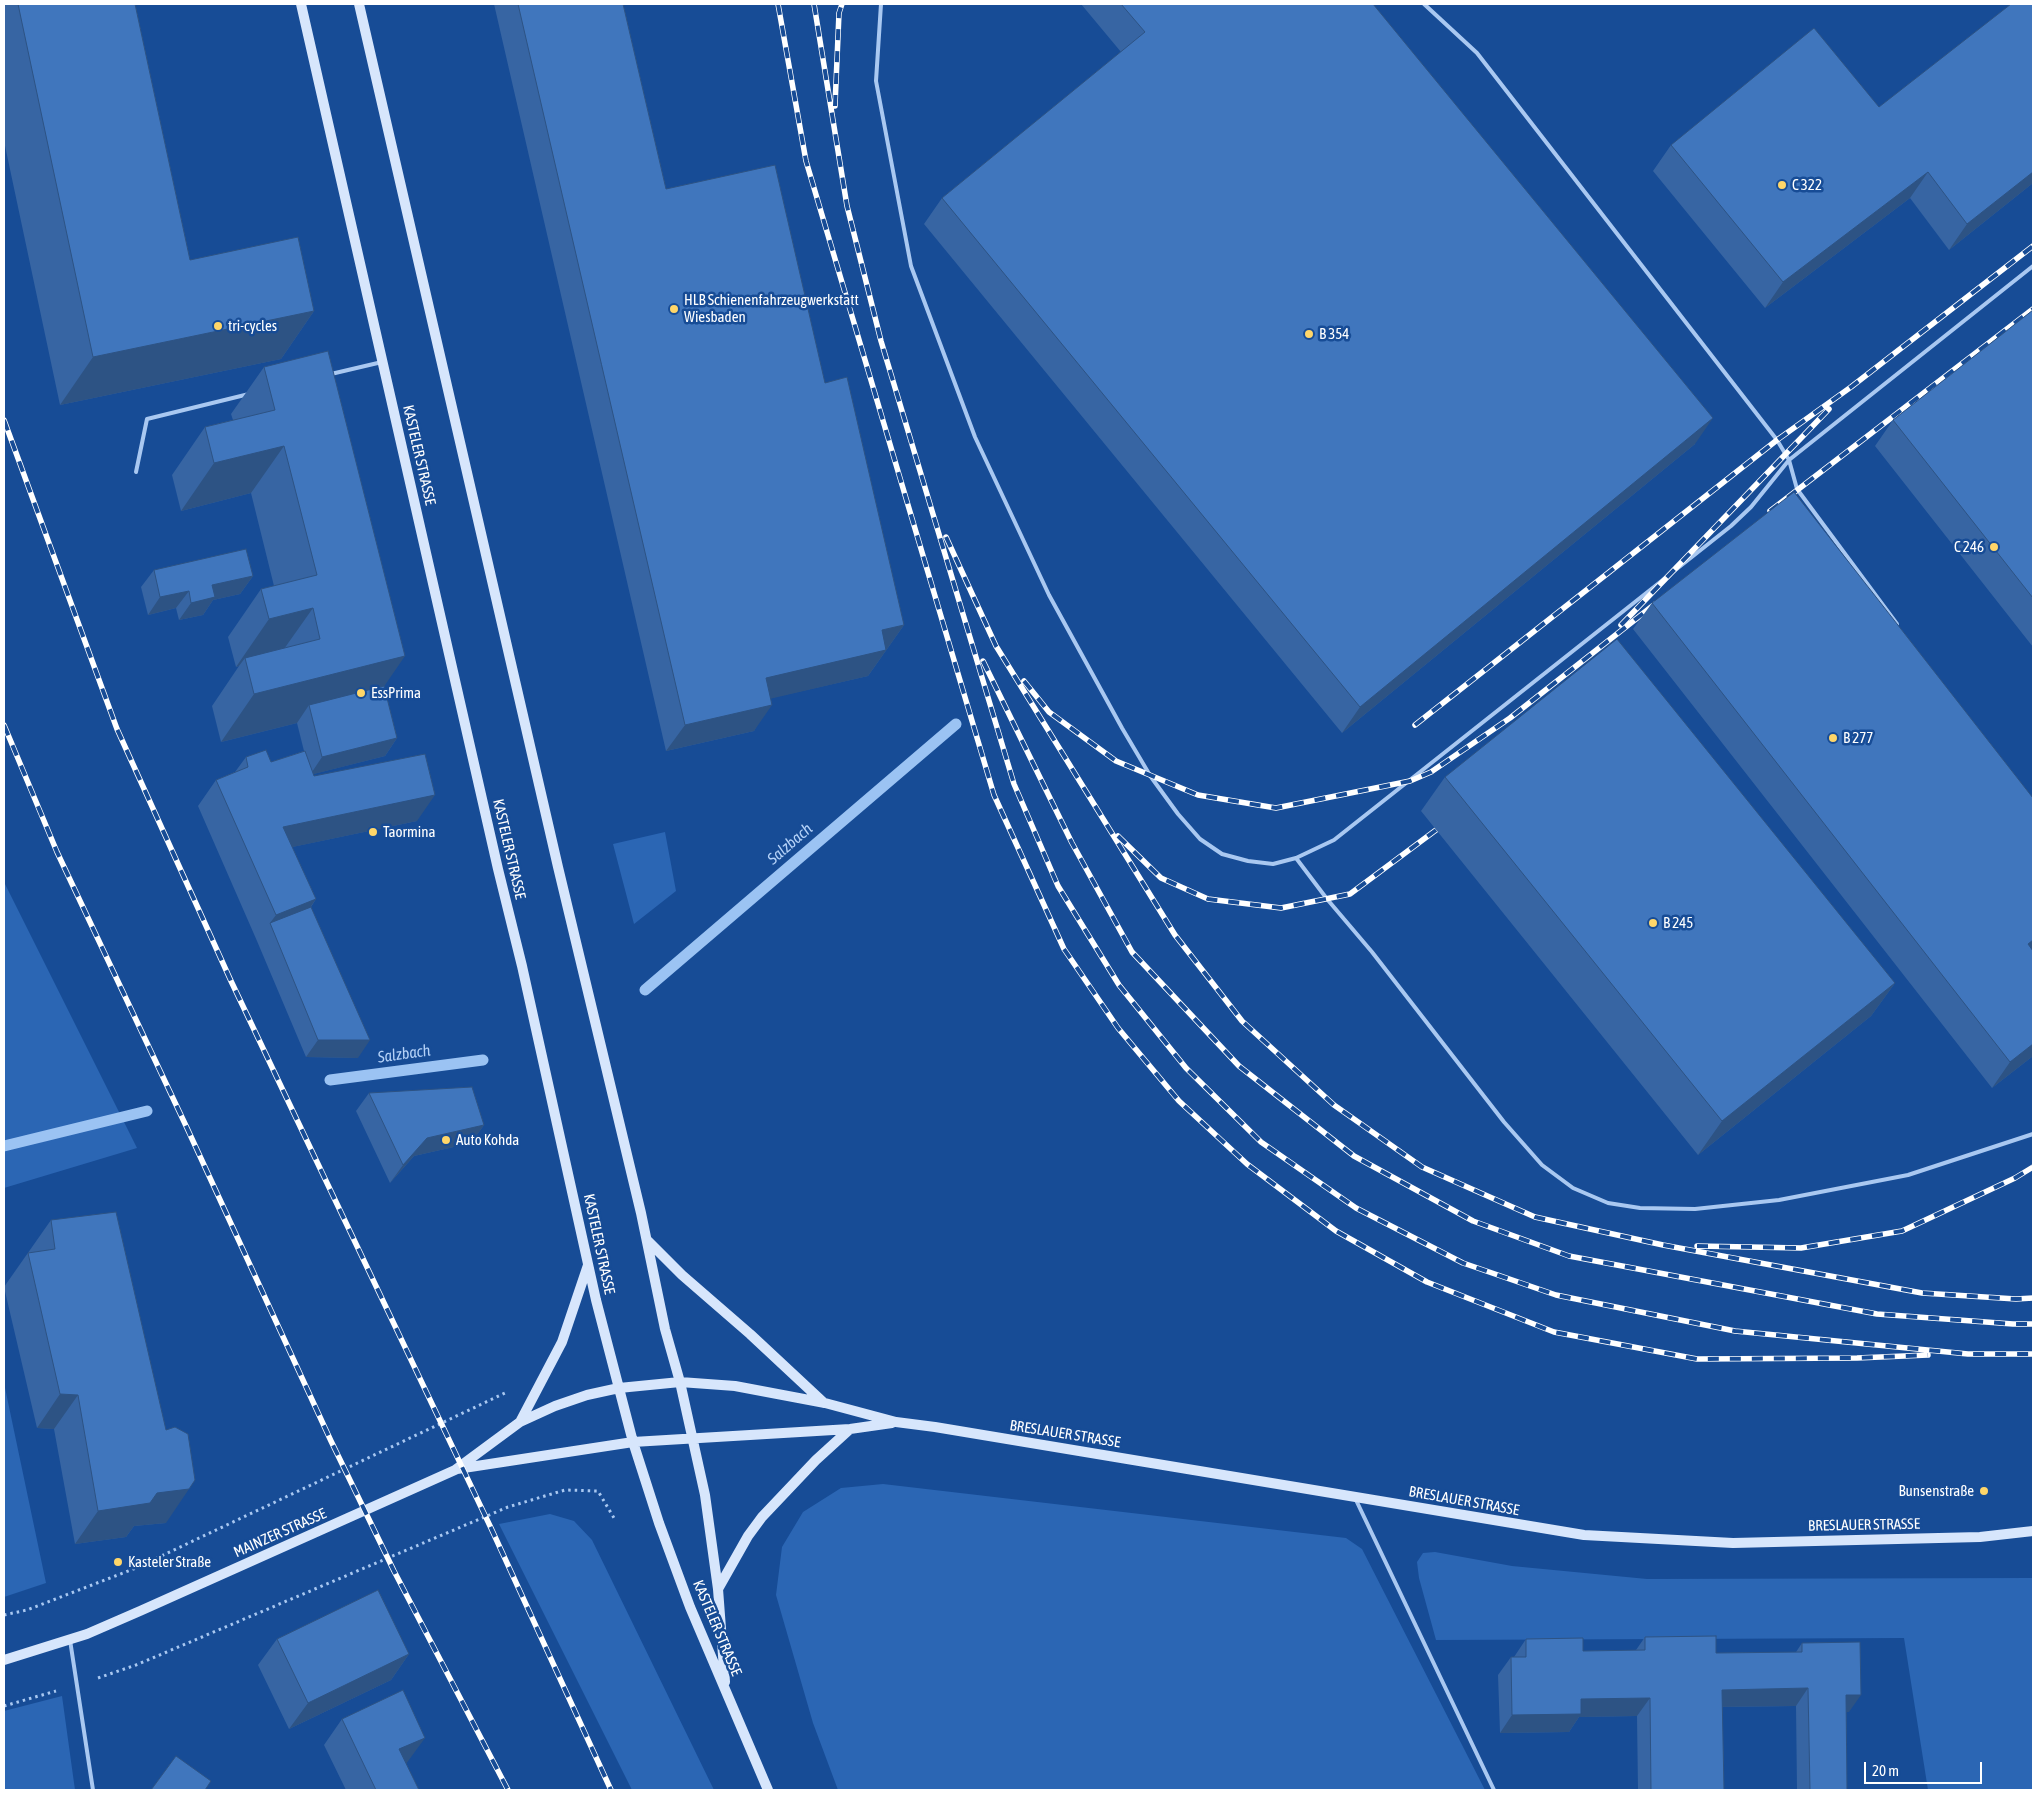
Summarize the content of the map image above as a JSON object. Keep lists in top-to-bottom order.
{
  "streets": {
    "main road": ["KASTELER STRASSE", "BRESLAUER STRASSE", "MAINZER STRASSE"]
  },
  "crossings": [
    ["KASTELER STRASSE", "BRESLAUER STRASSE"],
    ["KASTELER STRASSE", "MAINZER STRASSE"],
    ["BRESLAUER STRASSE", "MAINZER STRASSE"]
  ],
  "water": ["Salzbach"],
  "places": [
    "C 322",
    "HLB Schienenfahrzeugwerkstatt Wiesbaden",
    "tri-cycles",
    "B 354",
    "C 246",
    "EssPrima",
    "B 277",
    "Taormina",
    "B 245",
    "Auto Kohda",
    "Bunsenstraße",
    "Kasteler Straße"
  ],
  "scale_bar": "20 m"
}
